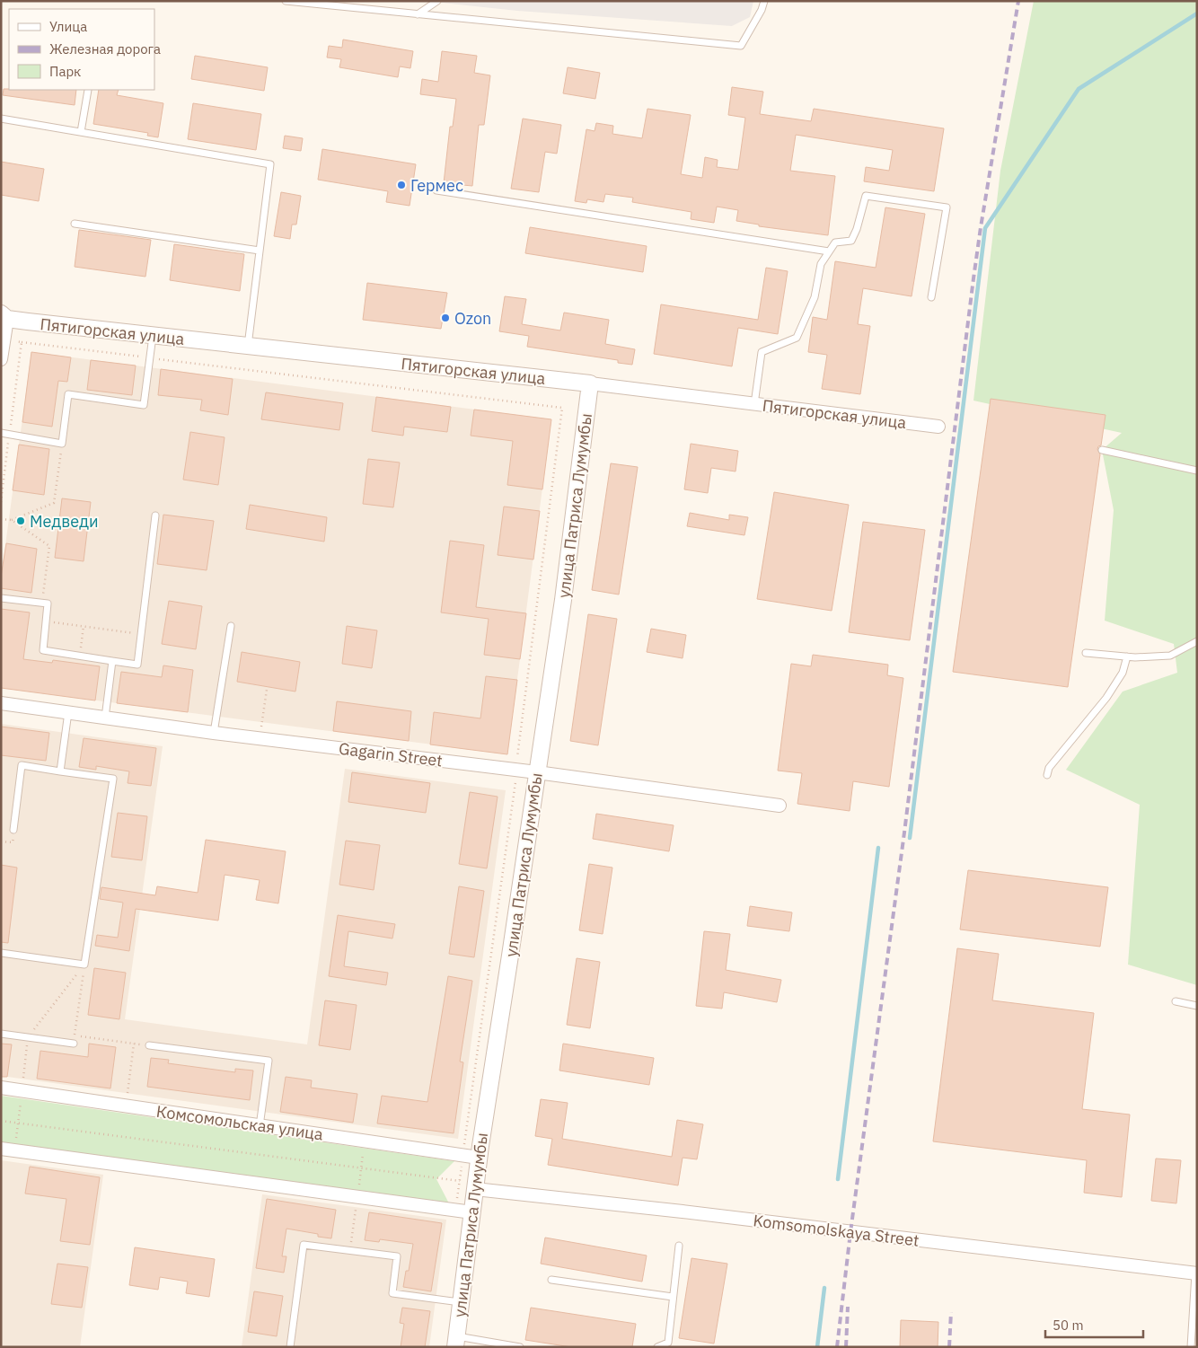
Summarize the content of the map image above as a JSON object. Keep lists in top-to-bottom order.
{
  "streets": {
    "street": [
      "Пятигорская улица",
      "улица Патриса Лумумбы",
      "Gagarin Street",
      "Комсомольская улица",
      "Komsomolskaya Street"
    ]
  },
  "crossings": [
    ["Пятигорская улица", "улица Патриса Лумумбы"],
    ["улица Патриса Лумумбы", "Gagarin Street"],
    ["улица Патриса Лумумбы", "Комсомольская улица"],
    ["улица Патриса Лумумбы", "Komsomolskaya Street"]
  ],
  "places": ["Гермес", "Ozon", "Медведи"],
  "legend": ["Улица", "Железная дорога", "Парк"],
  "scale_bar": "50 m"
}
